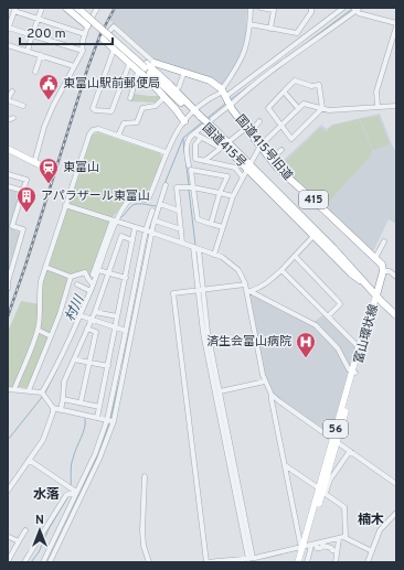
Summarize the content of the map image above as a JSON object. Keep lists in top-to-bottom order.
{
  "streets": {
    "highway": ["国道415号", "国道415号旧道", "415"],
    "main road": ["富山環状線", "56"]
  },
  "crossings": [
    ["国道415号", "富山環状線"]
  ],
  "districts": ["水落", "楠木"],
  "water": ["村川"],
  "places": {
    "public building": ["東富山駅前郵便局"],
    "station": ["東富山"],
    "building": ["アパラザール東富山"],
    "hospital": ["済生会富山病院"]
  },
  "scale_bar": "200 m",
  "north": "top"
}
